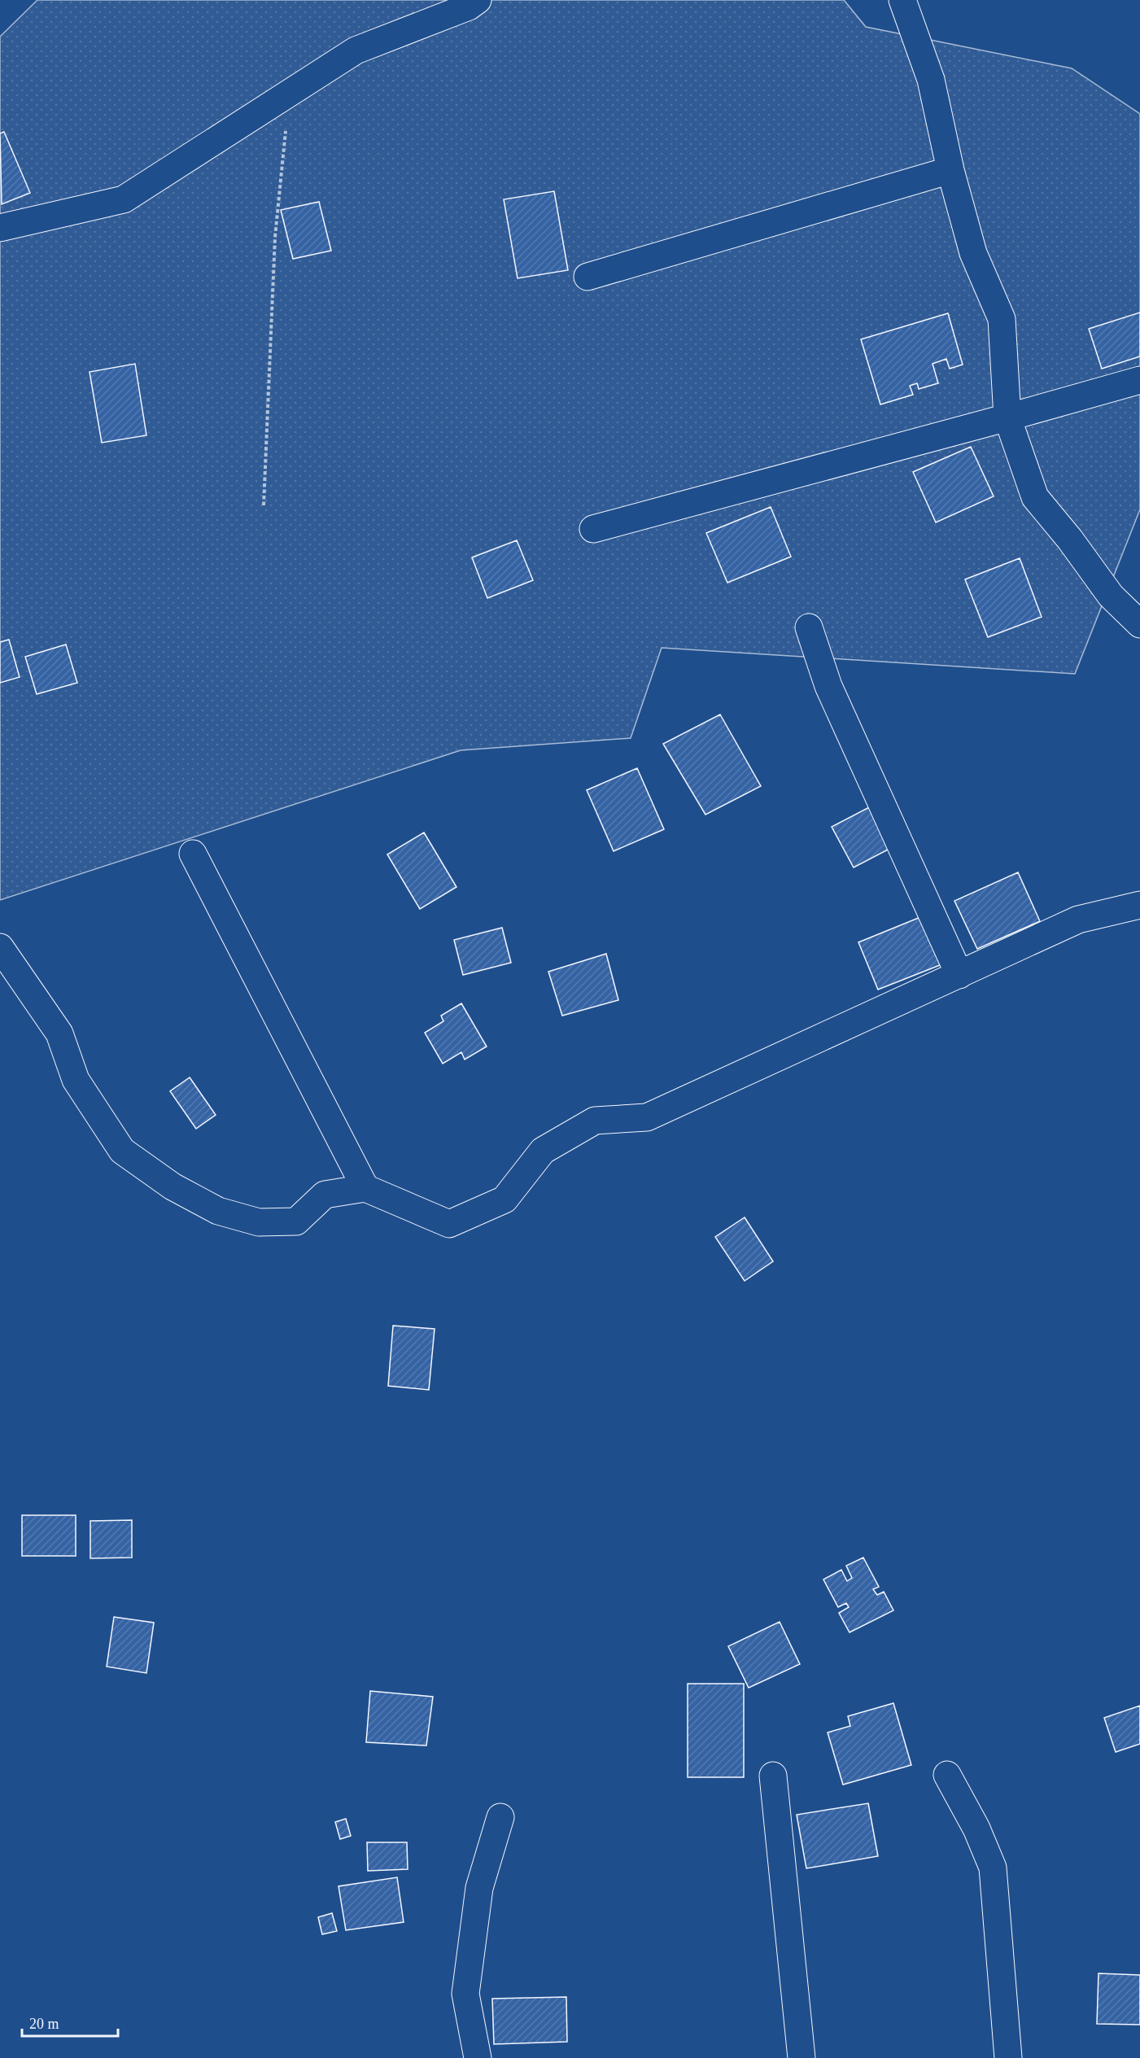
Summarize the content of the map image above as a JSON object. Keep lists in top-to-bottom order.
{
  "scale_bar": "20 m"
}
